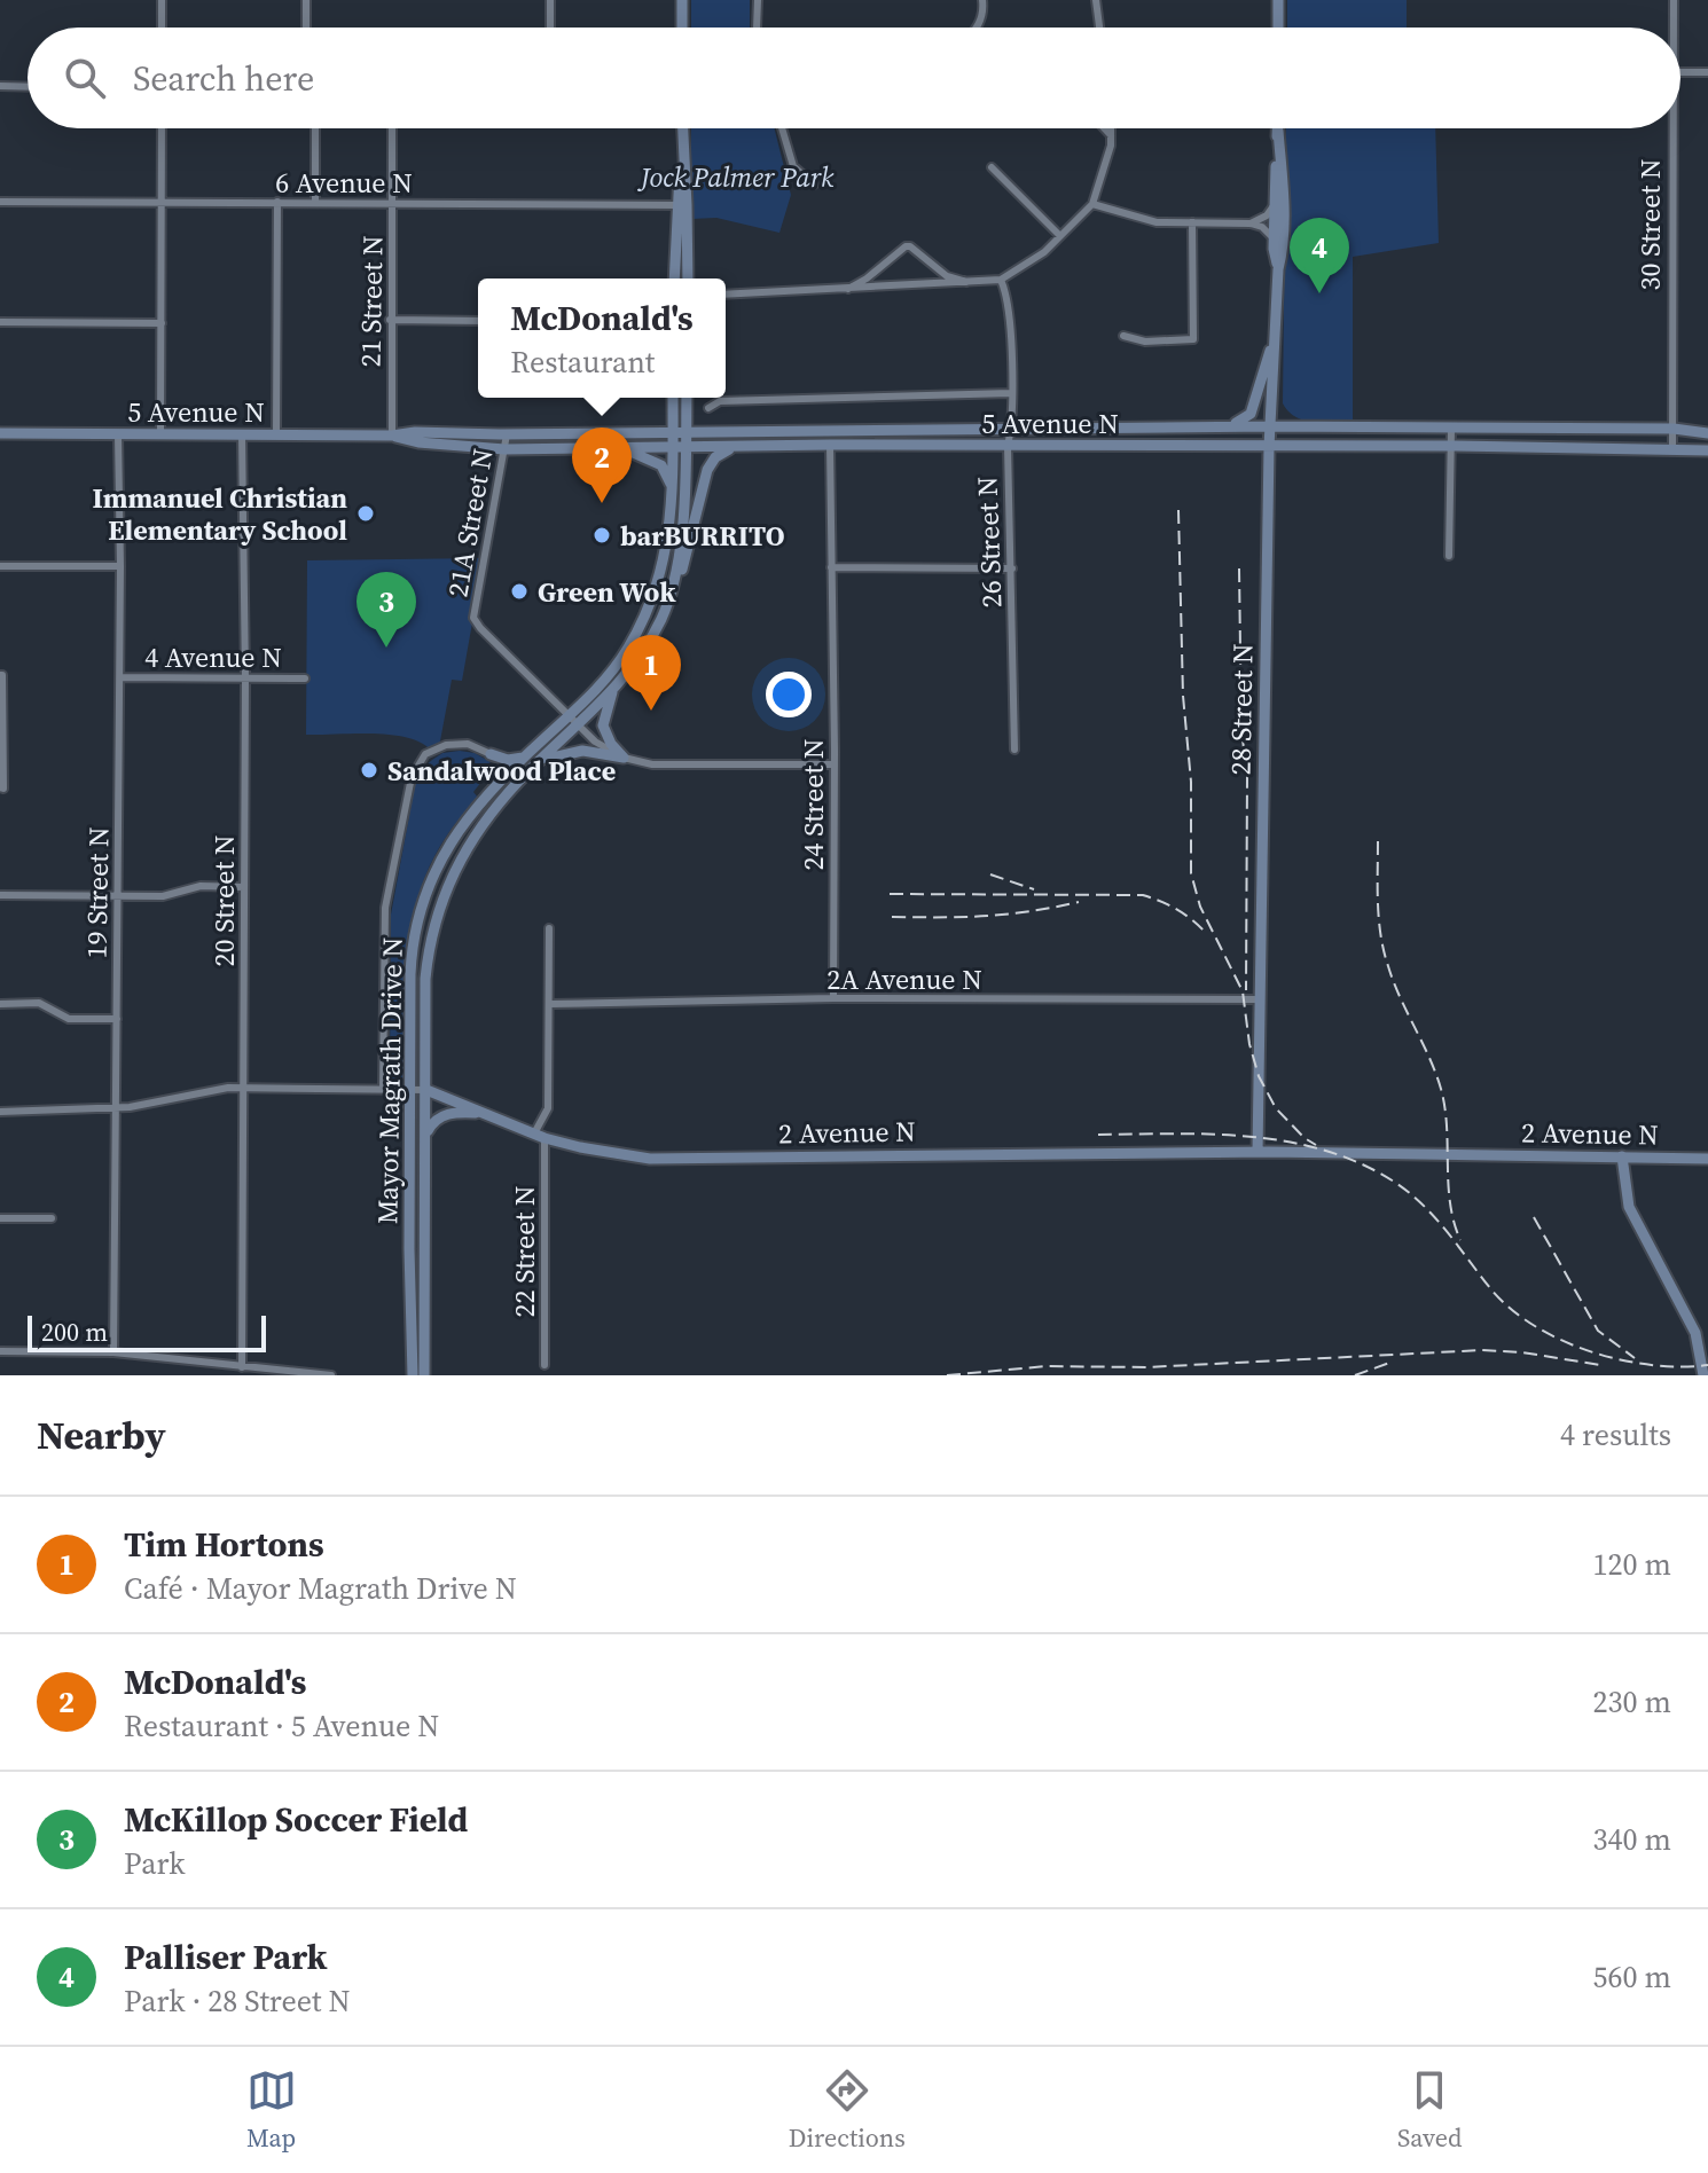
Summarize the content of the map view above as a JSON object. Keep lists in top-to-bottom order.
{
  "streets": {
    "main road": [
      "5 Avenue N",
      "28 Street N",
      "Mayor Magrath Drive N",
      "2 Avenue N"
    ],
    "street": [
      "6 Avenue N",
      "30 Street N",
      "21 Street N",
      "21A Street N",
      "26 Street N",
      "4 Avenue N",
      "24 Street N",
      "19 Street N",
      "20 Street N",
      "2A Avenue N",
      "22 Street N"
    ]
  },
  "crossings": [
    ["6 Avenue N", "21 Street N"],
    ["30 Street N", "5 Avenue N"],
    ["21 Street N", "5 Avenue N"],
    ["5 Avenue N", "21A Street N"],
    ["5 Avenue N", "26 Street N"],
    ["5 Avenue N", "28 Street N"],
    ["5 Avenue N", "24 Street N"],
    ["5 Avenue N", "19 Street N"],
    ["5 Avenue N", "20 Street N"],
    ["5 Avenue N", "Mayor Magrath Drive N"],
    ["21A Street N", "Mayor Magrath Drive N"],
    ["4 Avenue N", "19 Street N"],
    ["4 Avenue N", "20 Street N"],
    ["28 Street N", "2A Avenue N"],
    ["28 Street N", "2 Avenue N"],
    ["24 Street N", "2A Avenue N"],
    ["19 Street N", "2 Avenue N"],
    ["20 Street N", "2 Avenue N"],
    ["2A Avenue N", "22 Street N"],
    ["Mayor Magrath Drive N", "2 Avenue N"],
    ["2 Avenue N", "22 Street N"]
  ],
  "parks": ["Jock Palmer Park"],
  "places": [
    "Immanuel Christian Elementary School",
    "barBURRITO",
    "Green Wok",
    "Sandalwood Place"
  ],
  "scale_bar": "200 m",
  "page": {
    "search": "Search here",
    "pins": [
      "4",
      "2",
      "3",
      "1"
    ],
    "popup": ["McDonald's", "Restaurant"],
    "scale": "200 m",
    "heading": ["Nearby", "4 results"],
    "list": [
      {
        "mark": "1",
        "name": "Tim Hortons",
        "note": "Café · Mayor Magrath Drive N",
        "value": "120 m"
      },
      {
        "mark": "2",
        "name": "McDonald's",
        "note": "Restaurant · 5 Avenue N",
        "value": "230 m"
      },
      {
        "mark": "3",
        "name": "McKillop Soccer Field",
        "note": "Park",
        "value": "340 m"
      },
      {
        "mark": "4",
        "name": "Palliser Park",
        "note": "Park · 28 Street N",
        "value": "560 m"
      }
    ],
    "nav": ["Map", "Directions", "Saved"]
  }
}
